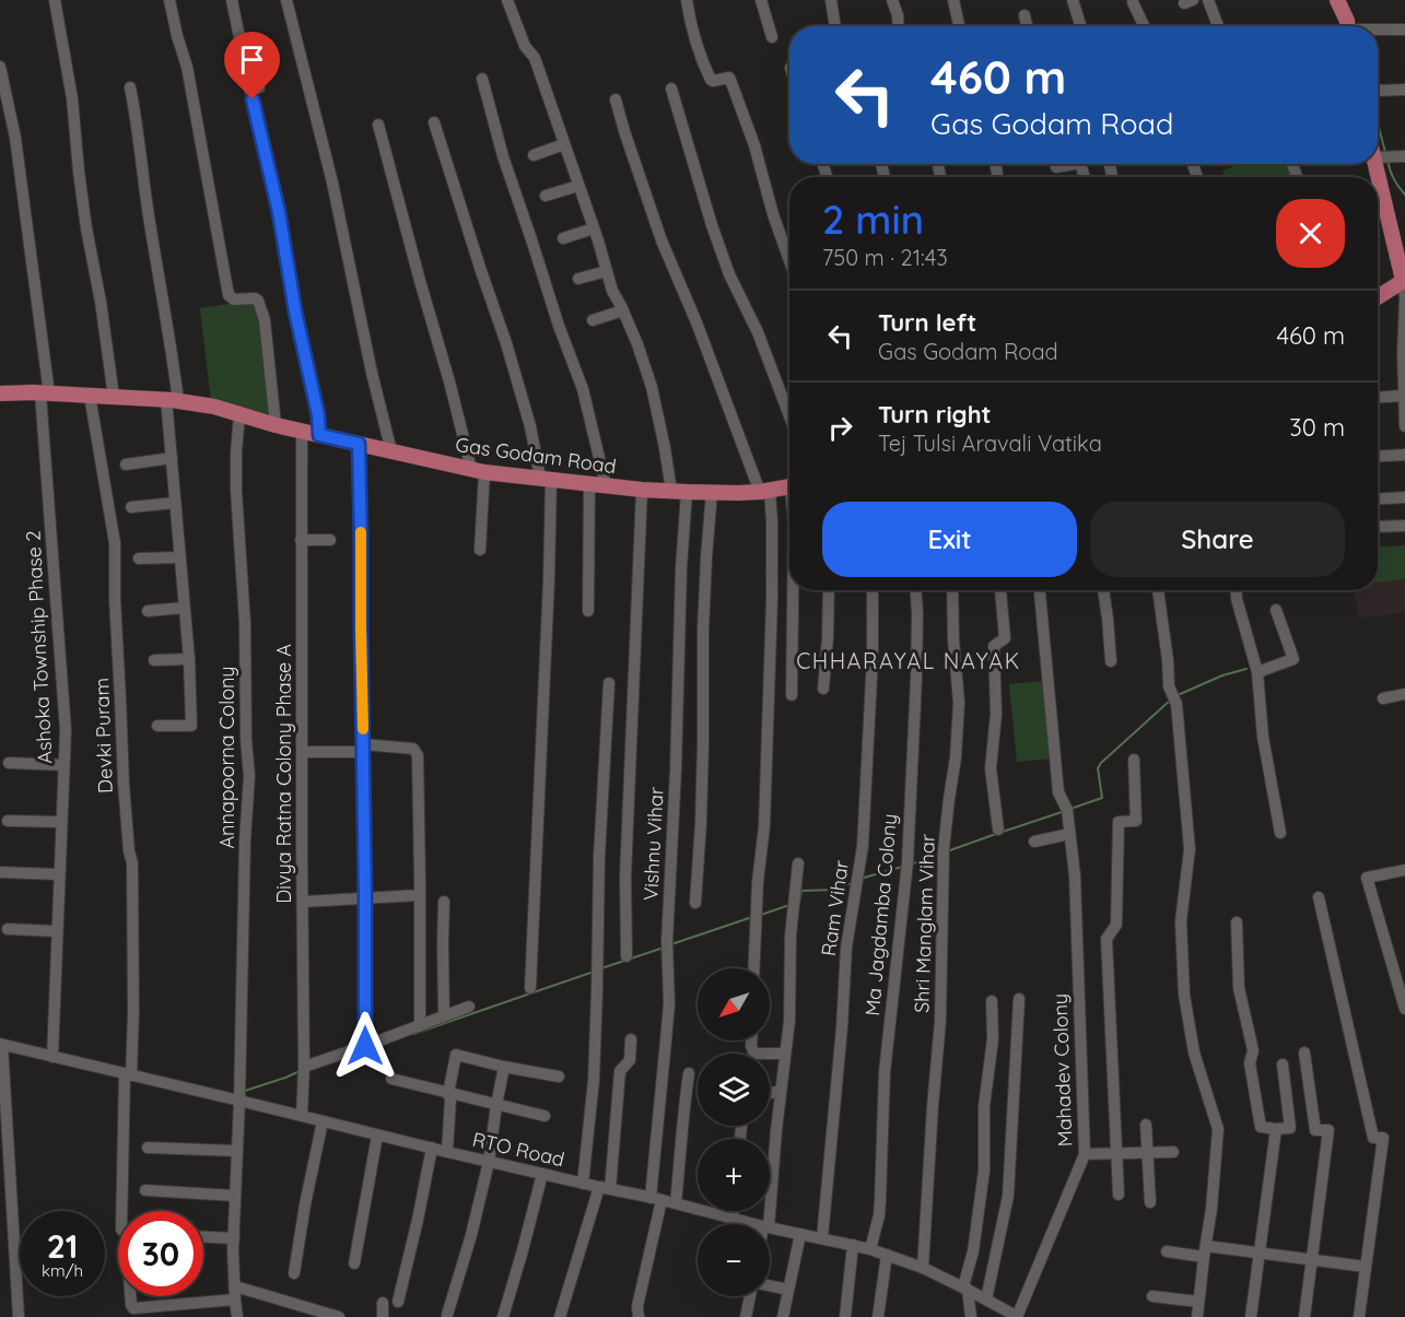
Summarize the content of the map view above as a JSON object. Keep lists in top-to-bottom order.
{
  "streets": {
    "main road": ["Gas Godam Road"],
    "street": [
      "Ashoka Township Phase 2",
      "Devki Puram",
      "Annapoorna Colony",
      "Divya Ratna Colony Phase A",
      "Vishnu Vihar",
      "Ram Vihar",
      "Ma Jagdamba Colony",
      "Shri Manglam Vihar",
      "Mahadev Colony",
      "RTO Road"
    ]
  },
  "crossings": [
    ["Gas Godam Road", "Ashoka Township Phase 2"],
    ["Gas Godam Road", "Devki Puram"],
    ["Gas Godam Road", "Annapoorna Colony"],
    ["Gas Godam Road", "Divya Ratna Colony Phase A"],
    ["Gas Godam Road", "Vishnu Vihar"],
    ["Ashoka Township Phase 2", "RTO Road"],
    ["Devki Puram", "Annapoorna Colony"],
    ["Devki Puram", "RTO Road"],
    ["Annapoorna Colony", "RTO Road"],
    ["Divya Ratna Colony Phase A", "RTO Road"],
    ["Vishnu Vihar", "RTO Road"],
    ["Ram Vihar", "RTO Road"],
    ["Ma Jagdamba Colony", "RTO Road"],
    ["Shri Manglam Vihar", "RTO Road"],
    ["Mahadev Colony", "RTO Road"]
  ],
  "districts": ["CHHARAYAL NAYAK"],
  "north": "bottom left",
  "page": {
    "turn": ["460 m", "Gas Godam Road"],
    "heading": ["2 min", "750 m · 21:43"],
    "list": [
      {
        "name": "Turn left",
        "note": "Gas Godam Road",
        "value": "460 m"
      },
      {
        "name": "Turn right",
        "note": "Tej Tulsi Aravali Vatika",
        "value": "30 m"
      }
    ],
    "buttons": ["Exit", "Share"],
    "map_buttons": ["+", "−"],
    "speed": "21 km/h",
    "limit": "30"
  }
}
